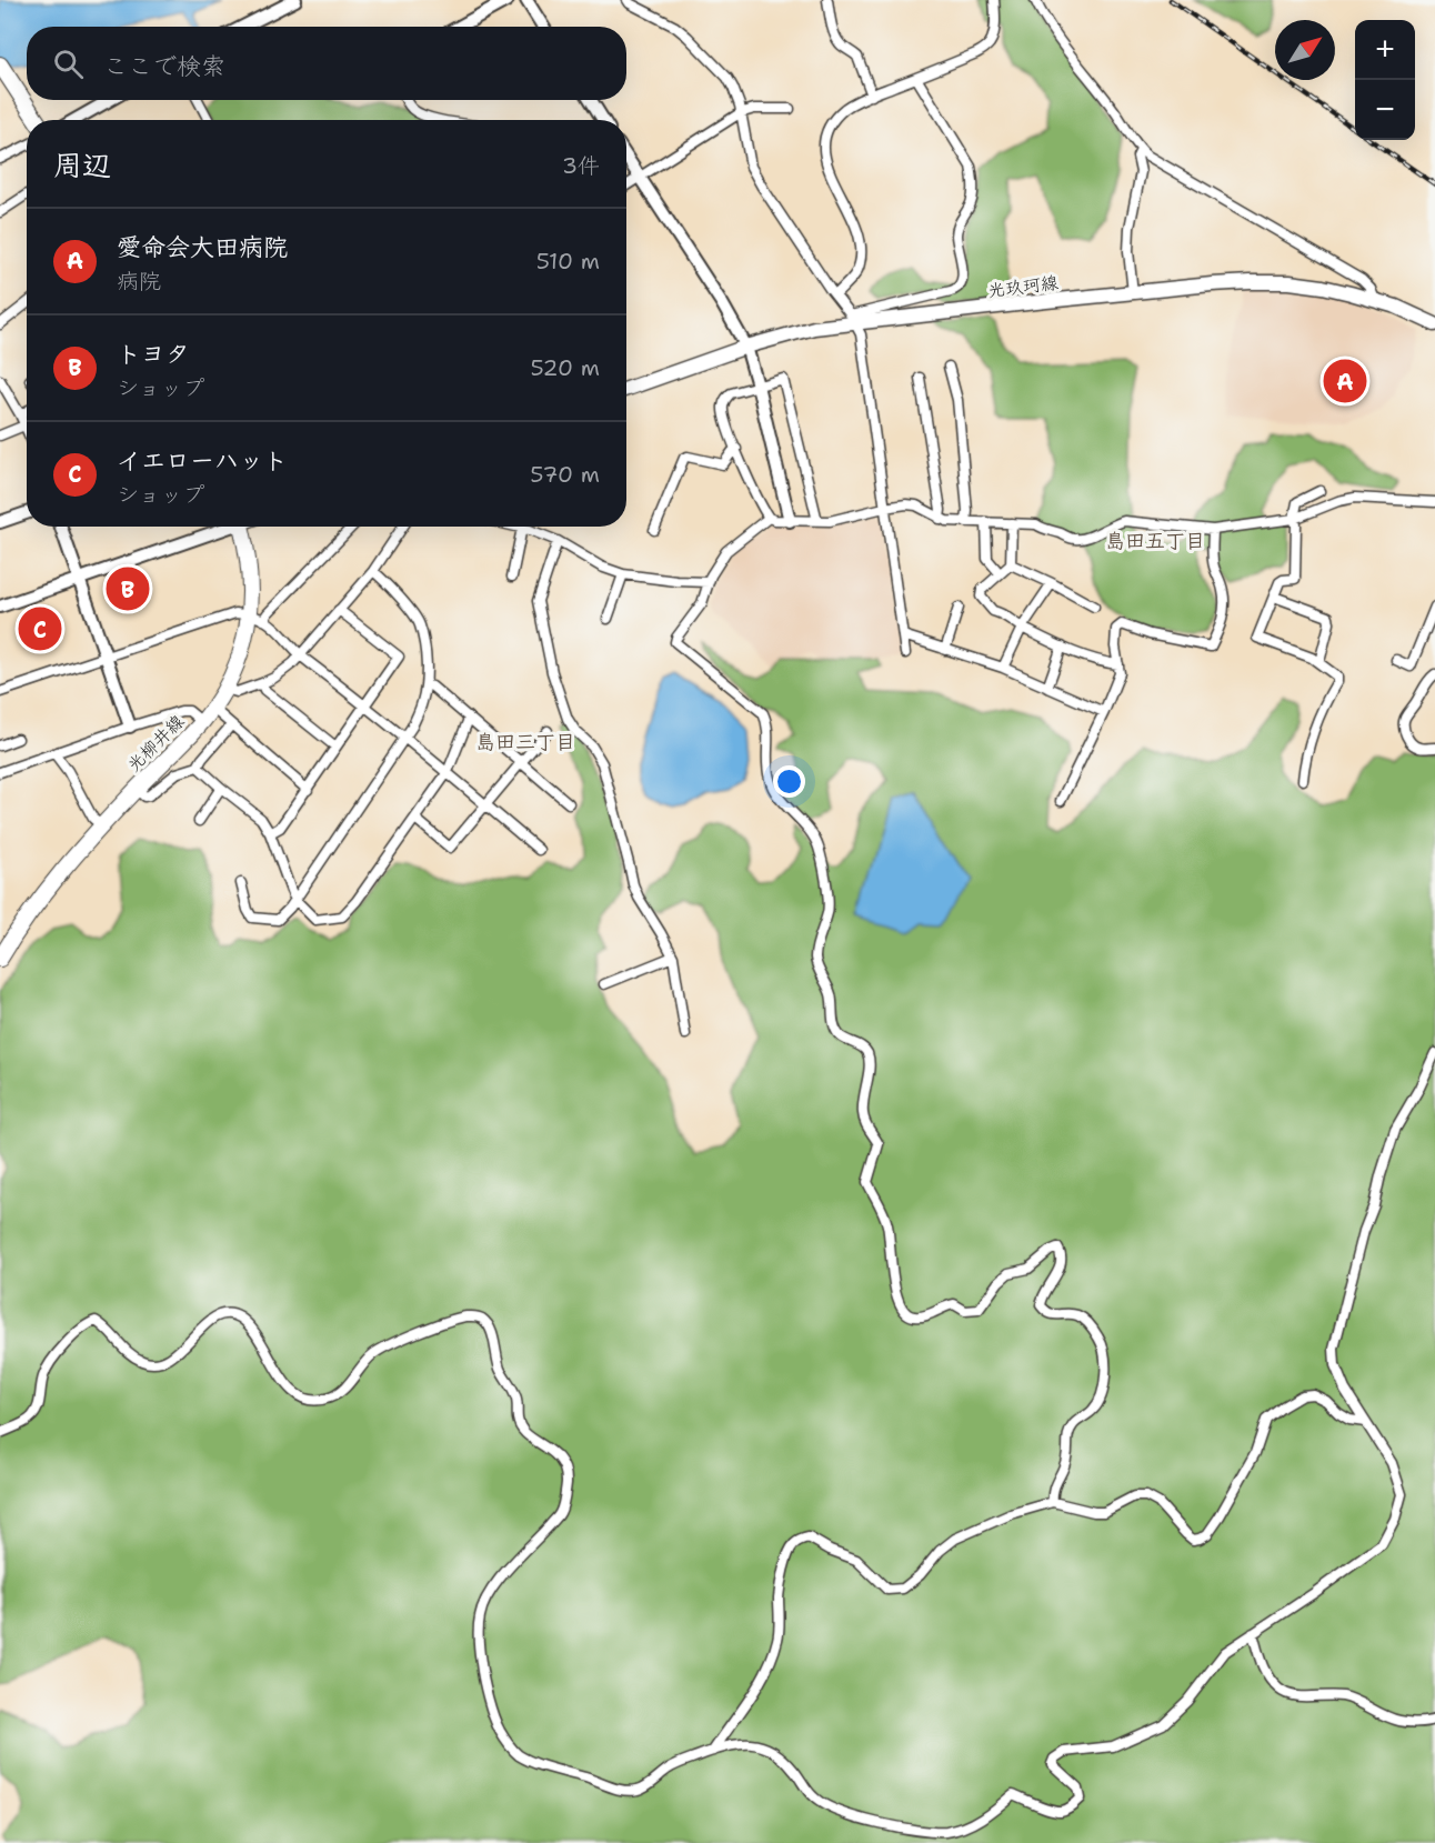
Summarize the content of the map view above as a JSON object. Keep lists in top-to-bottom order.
{
  "streets": {
    "main road": ["光玖珂線", "光柳井線"]
  },
  "districts": ["島田五丁目", "島田三丁目"],
  "north": "top right",
  "page": {
    "map_buttons": ["+", "−"],
    "search": "ここで検索",
    "heading": ["周辺", "3件"],
    "list": [
      {
        "mark": "A",
        "name": "愛命会大田病院",
        "note": "病院",
        "value": "510 m"
      },
      {
        "mark": "B",
        "name": "トヨタ",
        "note": "ショップ",
        "value": "520 m"
      },
      {
        "mark": "C",
        "name": "イエローハット",
        "note": "ショップ",
        "value": "570 m"
      }
    ],
    "pins": ["A", "B", "C"]
  }
}
